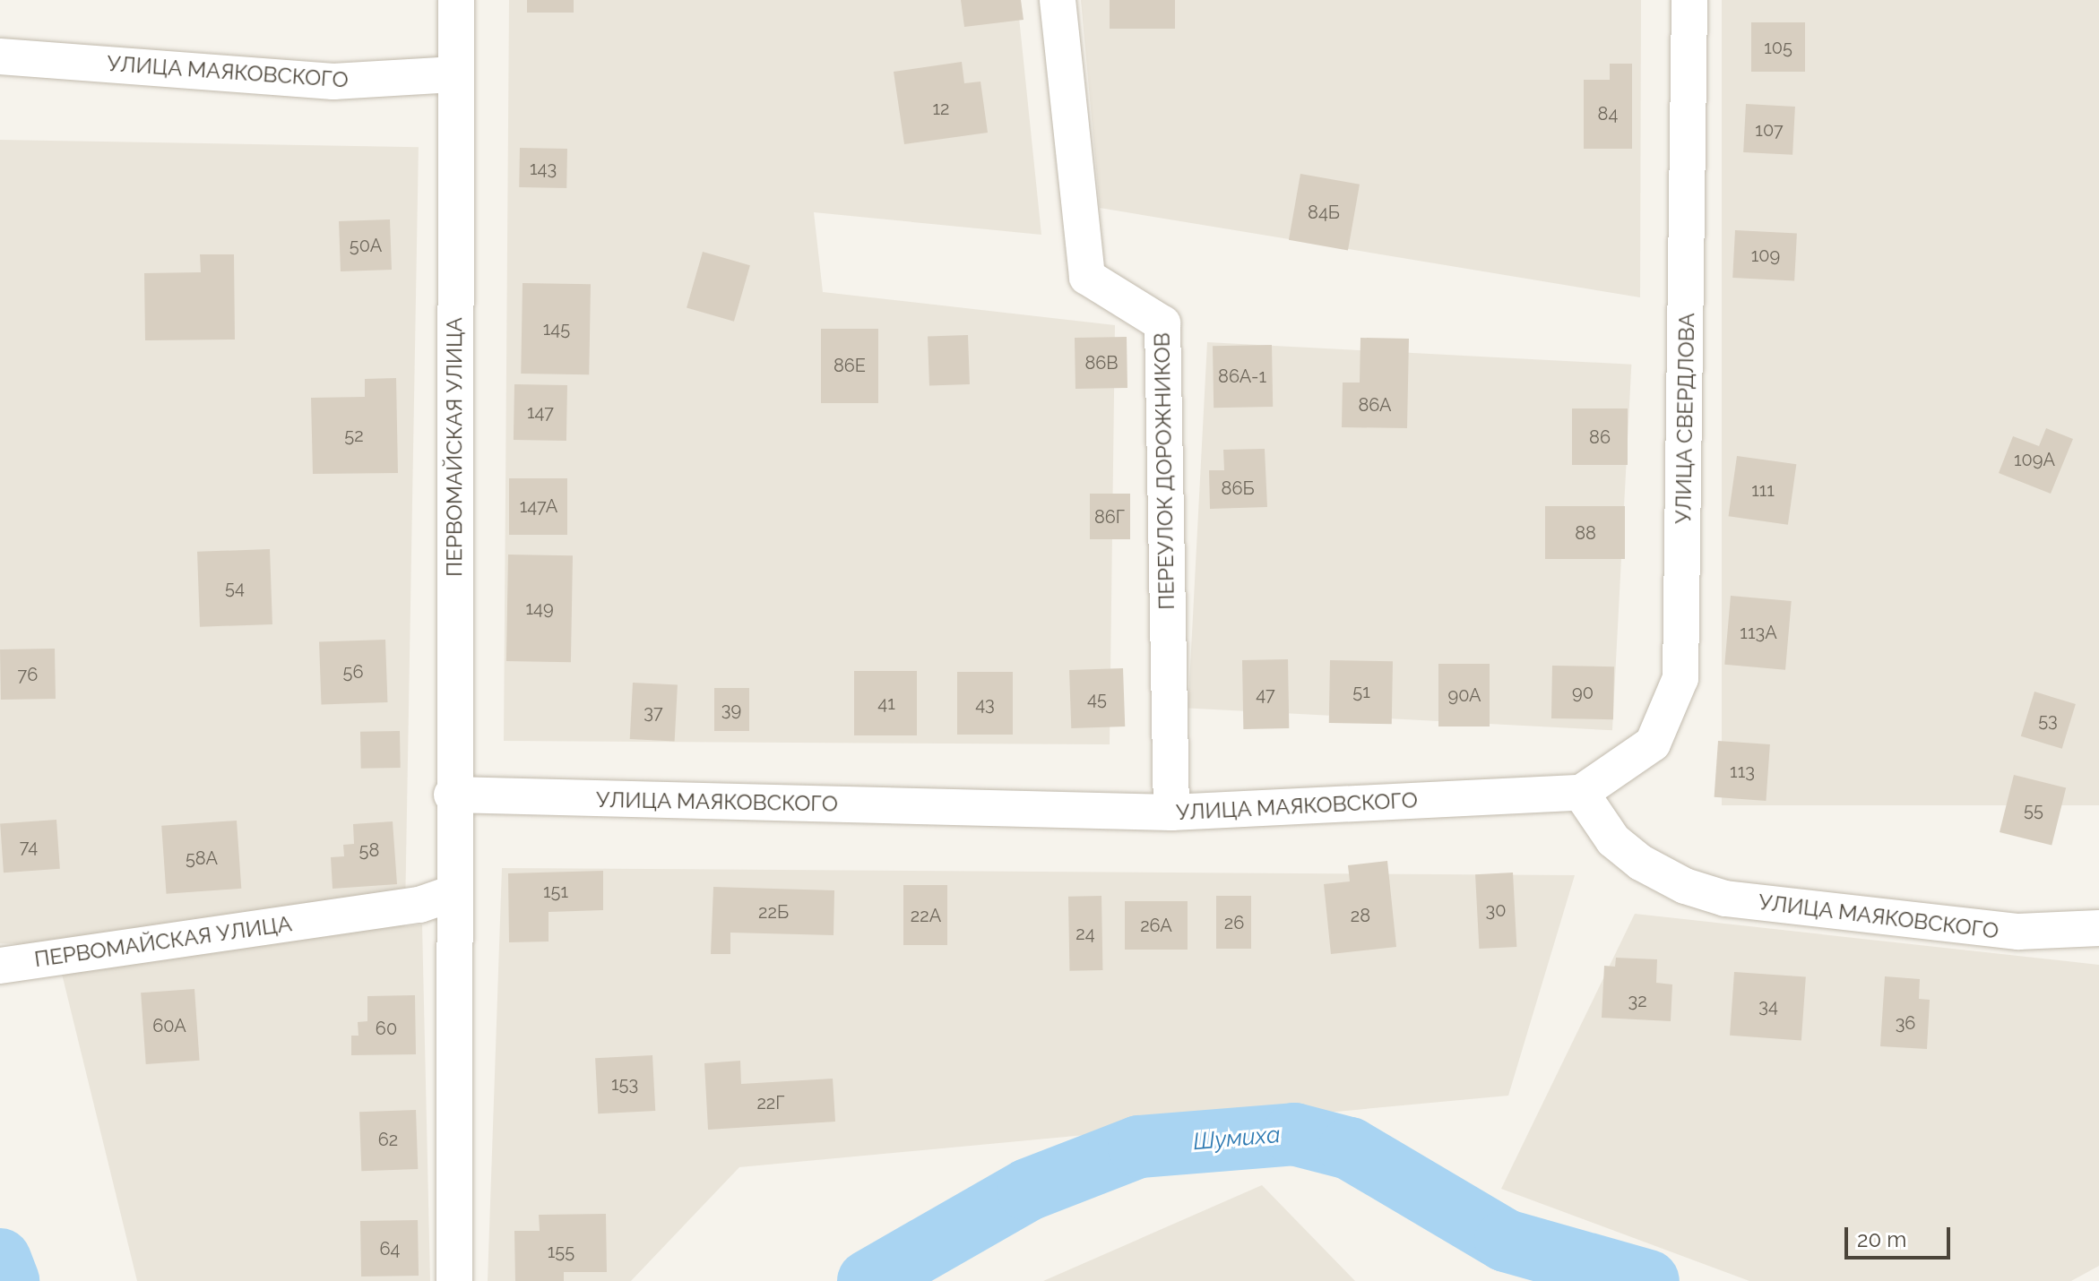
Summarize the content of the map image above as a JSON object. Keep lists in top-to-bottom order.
{
  "streets": {
    "street": [
      "УЛИЦА МАЯКОВСКОГО",
      "УЛИЦА СВЕРДЛОВА",
      "ПЕРВОМАЙСКАЯ УЛИЦА",
      "ПЕРЕУЛОК ДОРОЖНИКОВ"
    ]
  },
  "crossings": [
    ["УЛИЦА МАЯКОВСКОГО", "УЛИЦА СВЕРДЛОВА"],
    ["УЛИЦА МАЯКОВСКОГО", "ПЕРВОМАЙСКАЯ УЛИЦА"],
    ["УЛИЦА МАЯКОВСКОГО", "ПЕРЕУЛОК ДОРОЖНИКОВ"]
  ],
  "water": ["Шумиха"],
  "house_numbers": [
    "105",
    "12",
    "84",
    "107",
    "143",
    "84Б",
    "50А",
    "109",
    "145",
    "86В",
    "86Е",
    "86А-1",
    "86А",
    "147",
    "52",
    "86",
    "109А",
    "86Б",
    "111",
    "147А",
    "86Г",
    "88",
    "54",
    "149",
    "113А",
    "56",
    "76",
    "51",
    "90",
    "47",
    "90А",
    "45",
    "41",
    "43",
    "39",
    "37",
    "53",
    "113",
    "55",
    "74",
    "58",
    "58А",
    "151",
    "30",
    "22Б",
    "22А",
    "28",
    "26",
    "26А",
    "24",
    "32",
    "34",
    "36",
    "60А",
    "60",
    "153",
    "22Г",
    "62",
    "64",
    "155"
  ],
  "scale_bar": "20 m"
}
